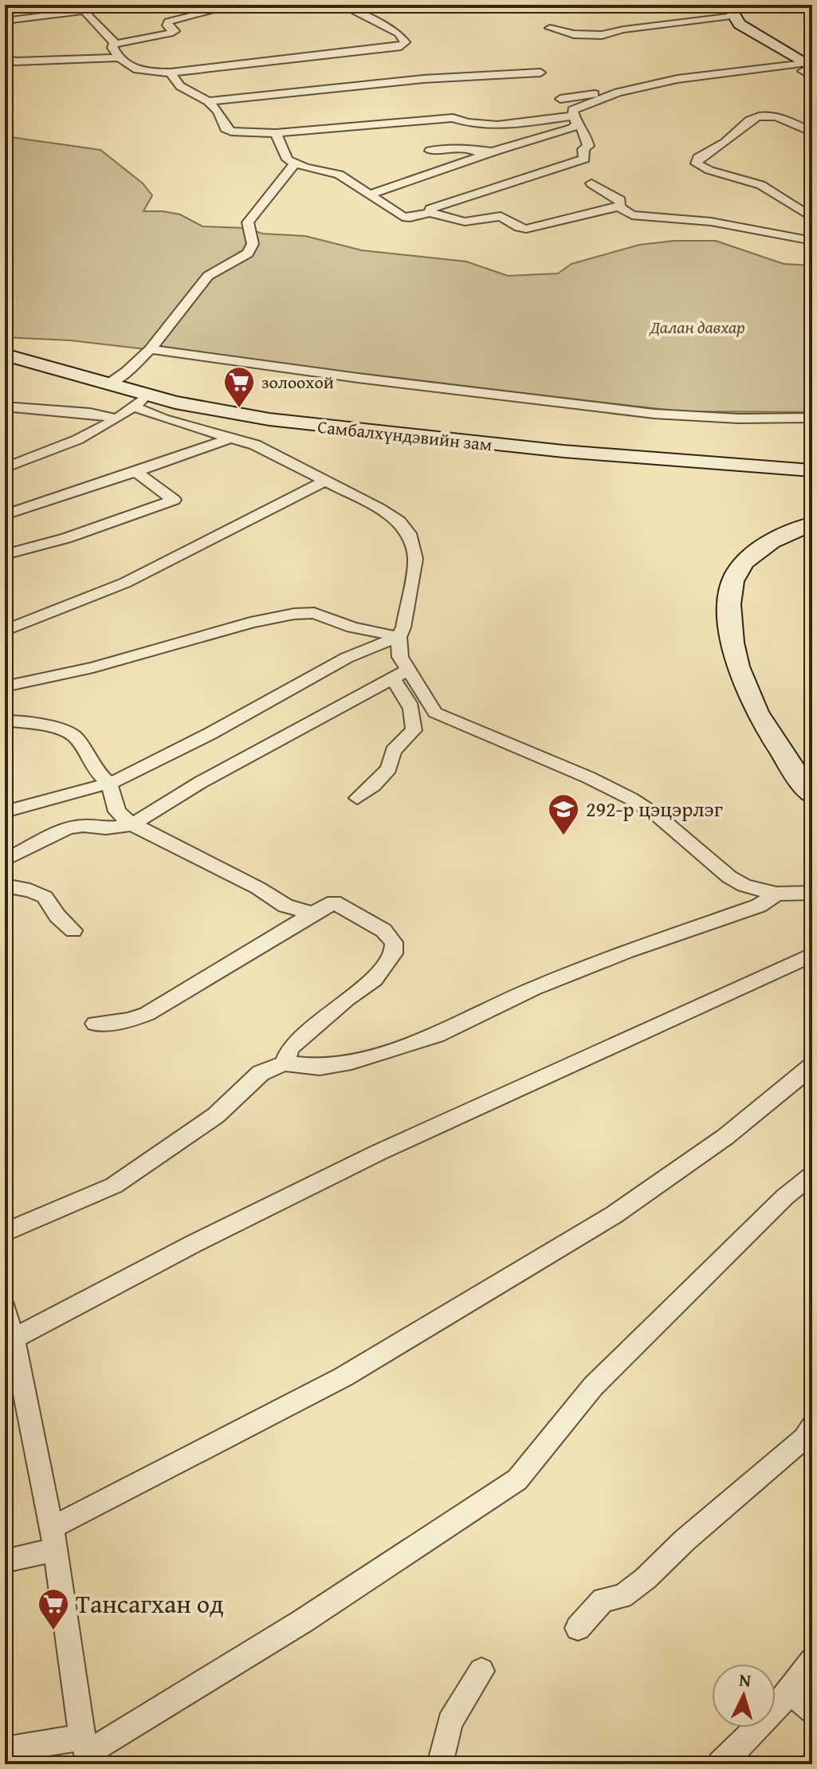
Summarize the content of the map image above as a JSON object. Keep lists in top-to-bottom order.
{
  "streets": {
    "street": ["Самбалхүндэвийн зам"]
  },
  "parks": ["Далан давхар"],
  "places": {
    "supermarket": ["золоохой", "Тансагхан од"],
    "school or university": ["292-р цэцэрлэг"]
  },
  "north": "top"
}
